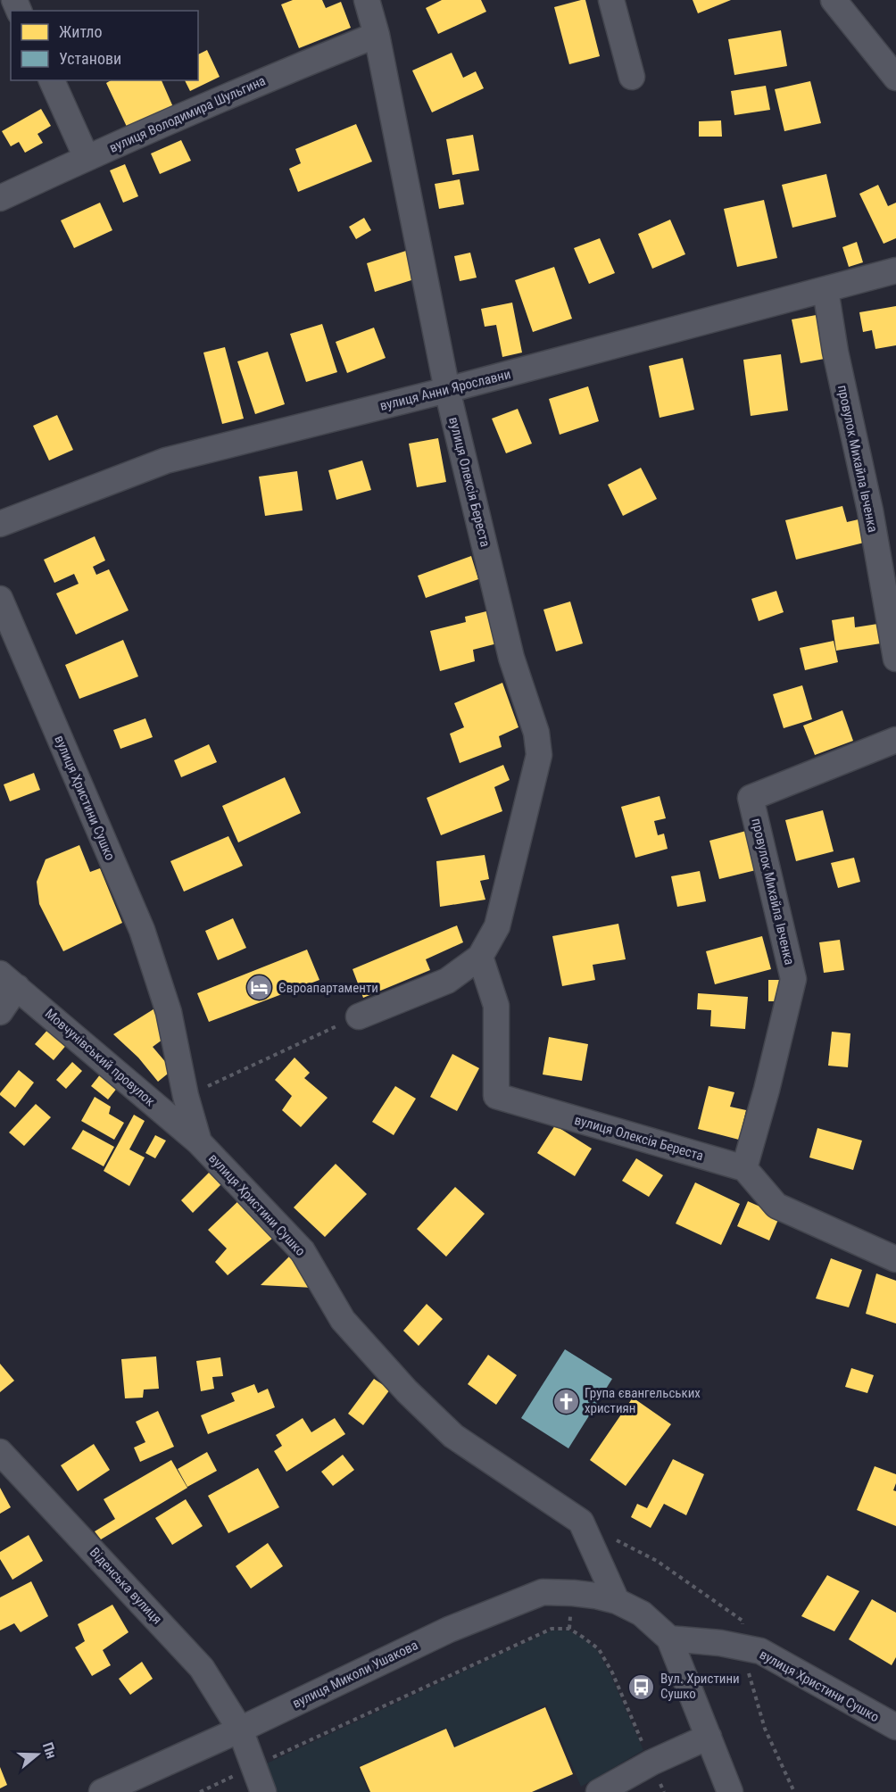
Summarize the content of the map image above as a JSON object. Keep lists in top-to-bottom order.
{
  "streets": {
    "street": [
      "вулиця Володимира Шульгина",
      "вулиця Анни Ярославни",
      "провулок Михайла Івченка",
      "вулиця Олексія Береста",
      "вулиця Христини Сушко",
      "Мовчунівський провулок",
      "Віденська вулиця",
      "вулиця Миколи Ушакова"
    ]
  },
  "crossings": [
    ["вулиця Володимира Шульгина", "вулиця Олексія Береста"],
    ["вулиця Анни Ярославни", "провулок Михайла Івченка"],
    ["вулиця Анни Ярославни", "вулиця Олексія Береста"],
    ["провулок Михайла Івченка", "вулиця Олексія Береста"],
    ["вулиця Христини Сушко", "Мовчунівський провулок"],
    ["вулиця Христини Сушко", "вулиця Миколи Ушакова"],
    ["Віденська вулиця", "вулиця Миколи Ушакова"]
  ],
  "places": {
    "hotel": ["Євроапартаменти"],
    "church": ["Група євангельських християн"],
    "bus stop": ["Вул. Христини Сушко"]
  },
  "legend": ["Житло", "Установи"],
  "north": "right"
}
